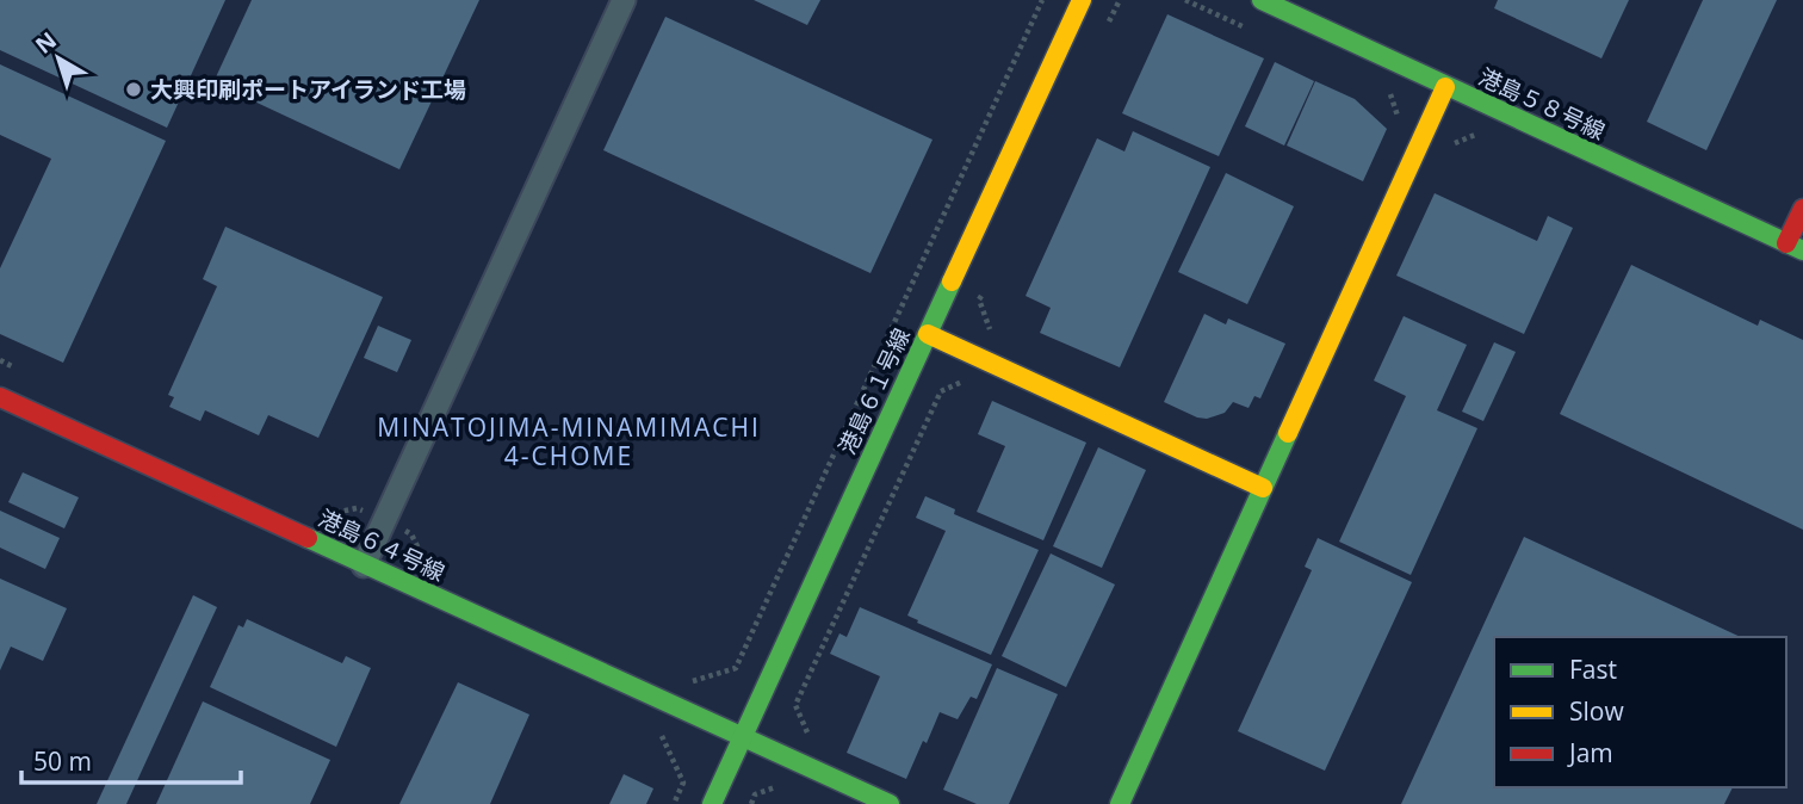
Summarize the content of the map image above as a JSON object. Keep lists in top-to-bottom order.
{
  "streets": {
    "street": ["港島５８号線", "港島６１号線", "港島６４号線"]
  },
  "crossings": [
    ["港島６１号線", "港島６４号線"]
  ],
  "districts": ["MINATOJIMA-MINAMIMACHI 4-CHOME"],
  "places": ["大興印刷ポートアイランド工場"],
  "legend": ["Fast", "Slow", "Jam"],
  "scale_bar": "50 m",
  "north": "top left"
}
